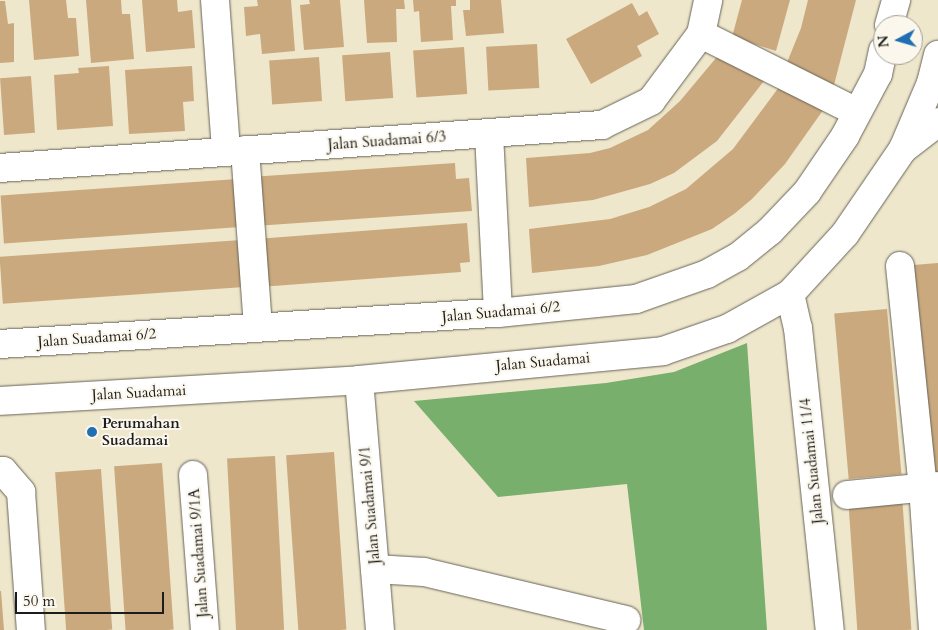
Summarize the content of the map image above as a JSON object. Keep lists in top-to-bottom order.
{
  "streets": {
    "street": [
      "Jalan Suadamai 6/3",
      "Jalan Suadamai 6/2",
      "Jalan Suadamai",
      "Jalan Suadamai 11/4",
      "Jalan Suadamai 9/1",
      "Jalan Suadamai 9/1A"
    ]
  },
  "crossings": [
    ["Jalan Suadamai", "Jalan Suadamai 11/4"],
    ["Jalan Suadamai", "Jalan Suadamai 9/1"]
  ],
  "places": ["Perumahan Suadamai"],
  "scale_bar": "50 m",
  "north": "left"
}
